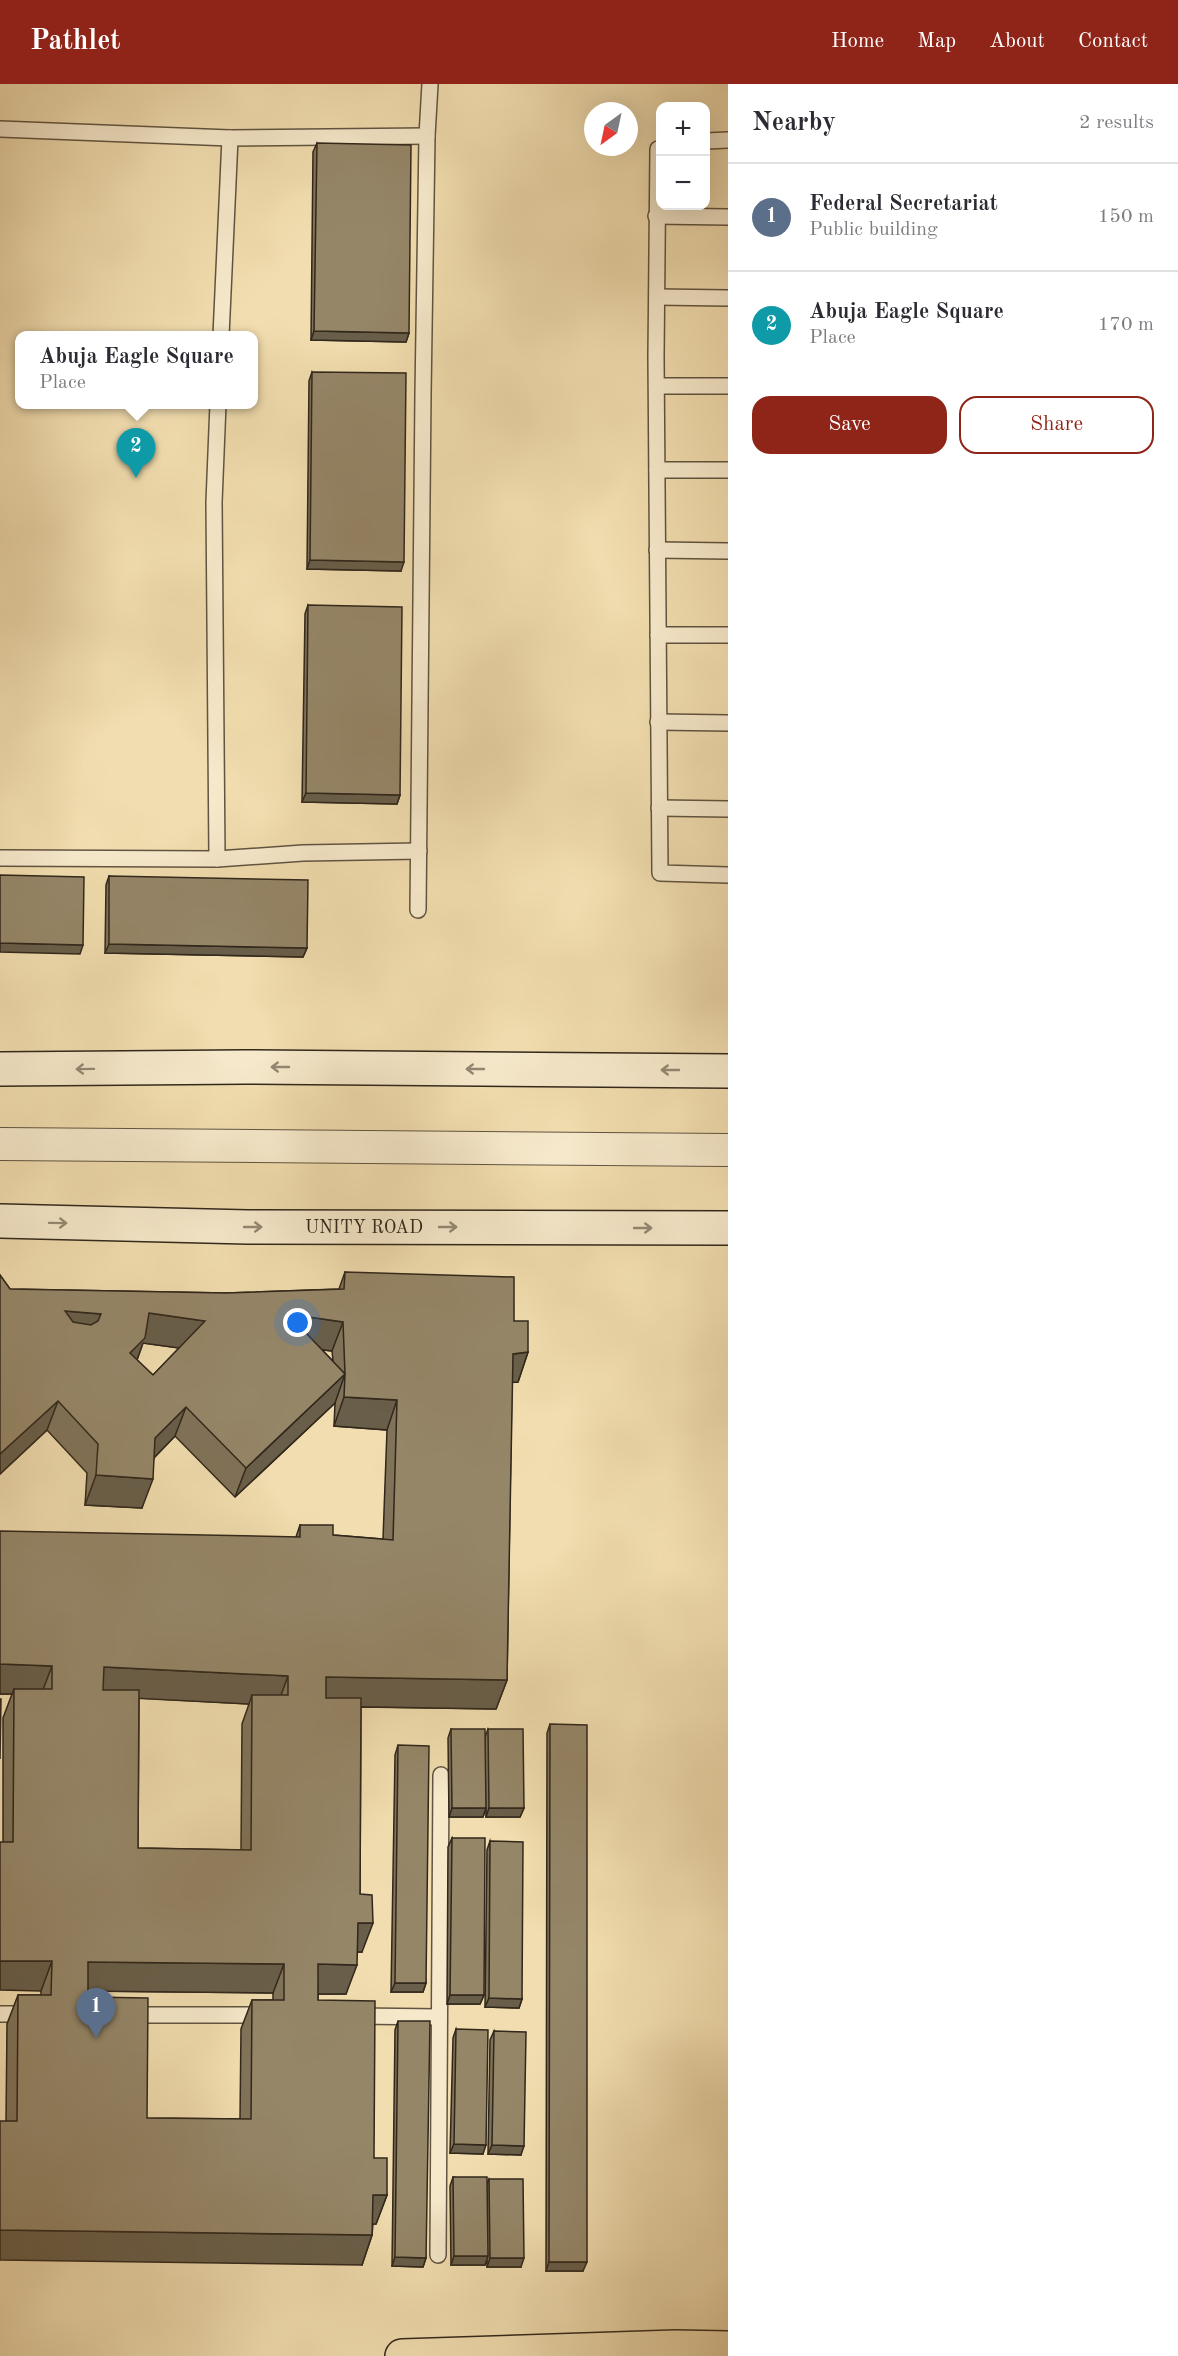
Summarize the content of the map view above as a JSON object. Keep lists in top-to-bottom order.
{
  "streets": {
    "street": ["UNITY ROAD"]
  },
  "north": "bottom left",
  "page": {
    "header": "Pathlet",
    "nav": [
      "Home",
      "Map",
      "About",
      "Contact"
    ],
    "heading": ["Nearby", "2 results"],
    "map_buttons": ["+", "−"],
    "list": [
      {
        "mark": "1",
        "name": "Federal Secretariat",
        "note": "Public building",
        "value": "150 m"
      },
      {
        "mark": "2",
        "name": "Abuja Eagle Square",
        "note": "Place",
        "value": "170 m"
      }
    ],
    "popup": ["Abuja Eagle Square", "Place"],
    "buttons": ["Save", "Share"],
    "pins": ["2", "1"]
  }
}
